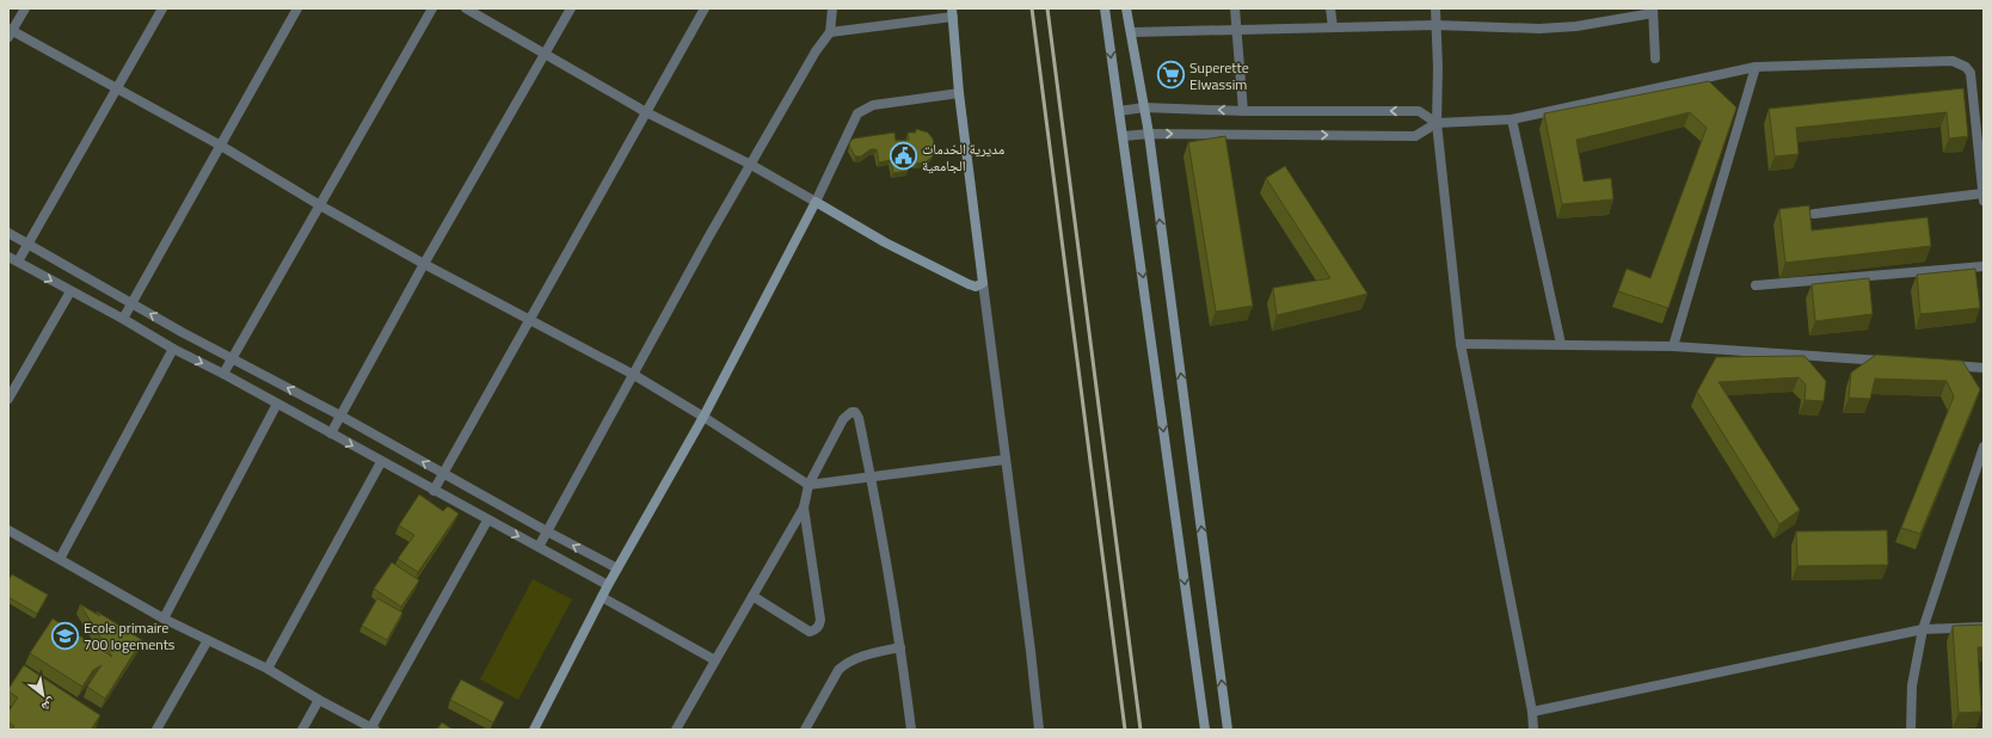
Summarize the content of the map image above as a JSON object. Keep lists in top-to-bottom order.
{
  "places": {
    "supermarket": ["Superette Elwassim"],
    "public building": ["مديرية الخدمات الجامعية"],
    "school or university": ["Ecole primaire 700 logements"]
  },
  "north": "bottom right"
}
